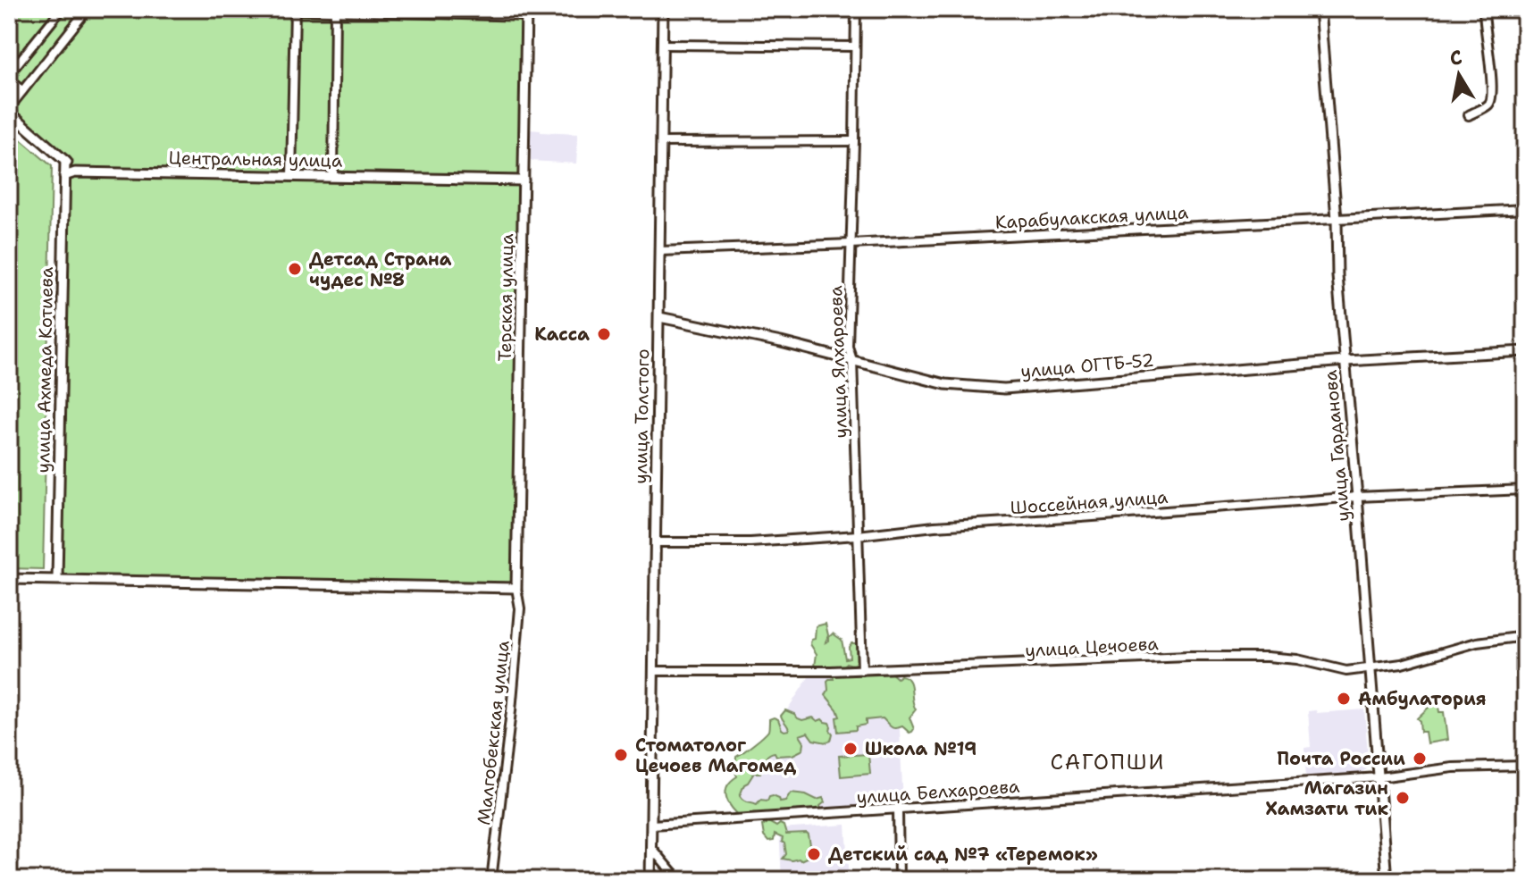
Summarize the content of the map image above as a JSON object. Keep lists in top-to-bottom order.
{
  "streets": {
    "street": [
      "Центральная улица",
      "Карабулакская улица",
      "Терская улица",
      "улица Ялхароева",
      "улица ОГТБ-52",
      "улица Ахмеда Котиева",
      "улица Толстого",
      "улица Гарданова",
      "Шоссейная улица",
      "улица Цечоева",
      "Малгобекская улица",
      "улица Белхароева"
    ]
  },
  "crossings": [
    ["Центральная улица", "Терская улица"],
    ["Центральная улица", "улица Ахмеда Котиева"],
    ["Карабулакская улица", "улица Ялхароева"],
    ["Карабулакская улица", "улица Толстого"],
    ["Карабулакская улица", "улица Гарданова"],
    ["Терская улица", "Малгобекская улица"],
    ["улица Ялхароева", "улица ОГТБ-52"],
    ["улица Ялхароева", "Шоссейная улица"],
    ["улица Ялхароева", "улица Цечоева"],
    ["улица ОГТБ-52", "улица Толстого"],
    ["улица ОГТБ-52", "улица Гарданова"],
    ["улица Толстого", "Шоссейная улица"],
    ["улица Толстого", "улица Цечоева"],
    ["улица Толстого", "улица Белхароева"],
    ["улица Гарданова", "Шоссейная улица"],
    ["улица Гарданова", "улица Цечоева"],
    ["улица Гарданова", "улица Белхароева"]
  ],
  "districts": ["САГОПШИ"],
  "places": [
    "Детсад Страна чудес №8",
    "Касса",
    "Амбулатория",
    "Школа №19",
    "Стоматолог Цечоев Магомед",
    "Почта России",
    "Магазин Хамзати тик",
    "Детский сад №7 «Теремок»"
  ],
  "north": "top"
}
